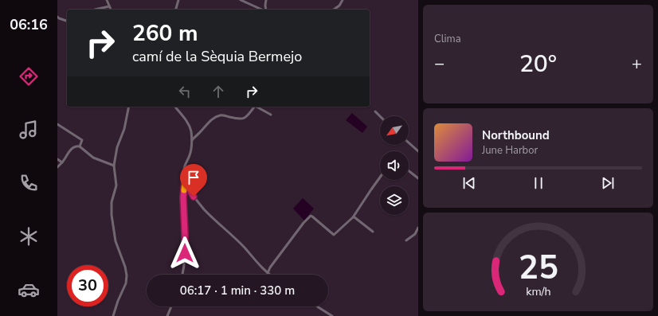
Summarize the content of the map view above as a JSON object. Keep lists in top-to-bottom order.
{
  "north": "bottom left",
  "page": {
    "tabs": "06:16",
    "tile": "Clima",
    "turn": ["260 m", "camí de la Sèquia Bermejo"],
    "heat": ["−", "20°", "+"],
    "song": ["Northbound", "June Harbor"],
    "limit": "30",
    "trip": "06:17 · 1 min · 330 m",
    "gauge": ["25", "km/h"]
  }
}
